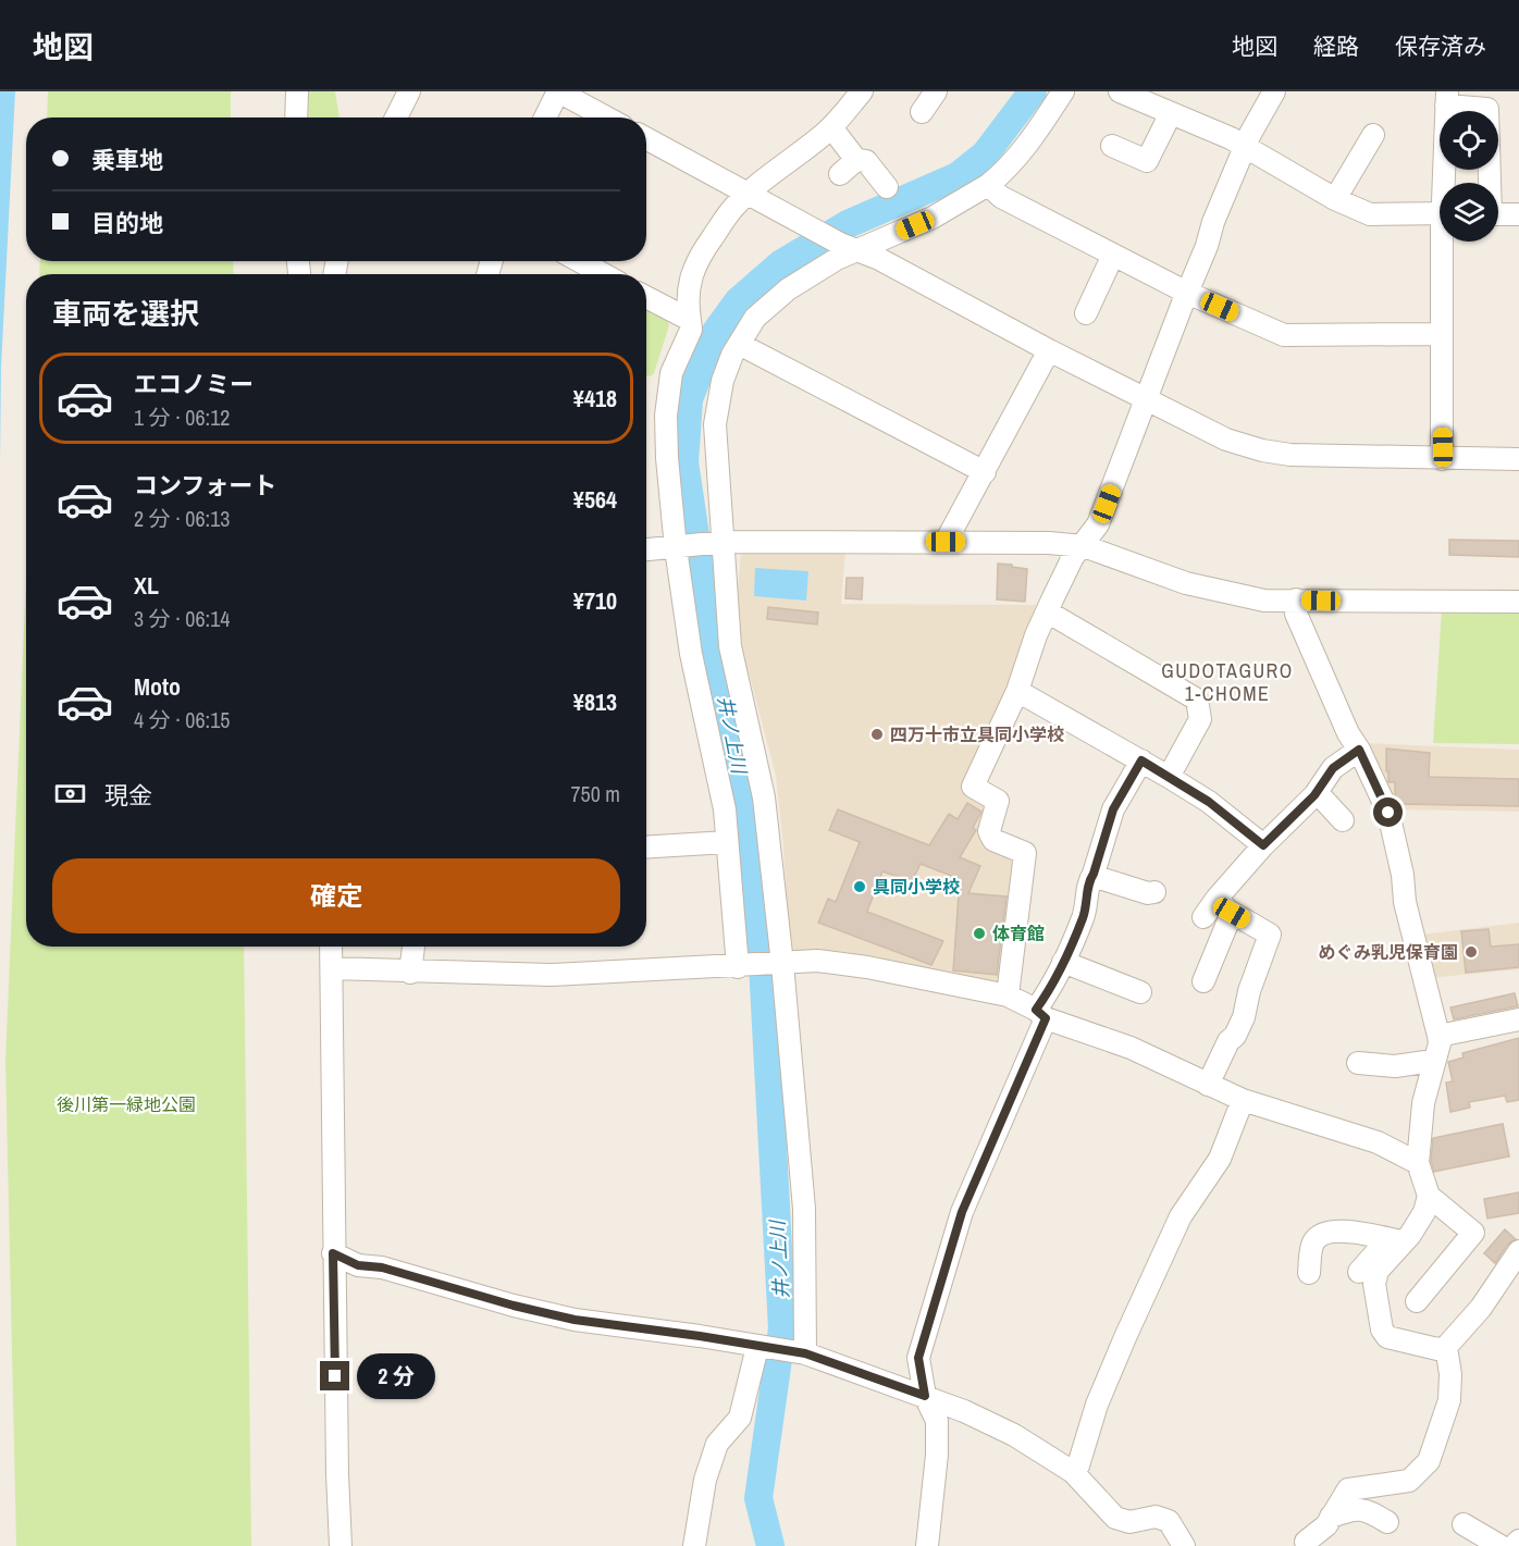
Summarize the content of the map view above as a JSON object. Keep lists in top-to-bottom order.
{
  "districts": ["GUDOTAGURO 1-CHOME"],
  "water": ["井ノ上川"],
  "parks": ["後川第一緑地公園"],
  "places": [
    "四万十市立具同小学校",
    "具同小学校",
    "体育館",
    "めぐみ乳児保育園"
  ],
  "page": {
    "header": "地図",
    "nav": ["地図", "経路", "保存済み"],
    "banner": ["乗車地", "目的地"],
    "heading": "車両を選択",
    "list": [
      {
        "name": "エコノミー",
        "note": "1 分 · 06:12",
        "value": "¥418"
      },
      {
        "name": "コンフォート",
        "note": "2 分 · 06:13",
        "value": "¥564"
      },
      {
        "name": "XL",
        "note": "3 分 · 06:14",
        "value": "¥710"
      },
      {
        "name": "Moto",
        "note": "4 分 · 06:15",
        "value": "¥813"
      }
    ],
    "pay": ["現金", "750 m"],
    "buttons": "確定",
    "bubble": "2 分"
  }
}
